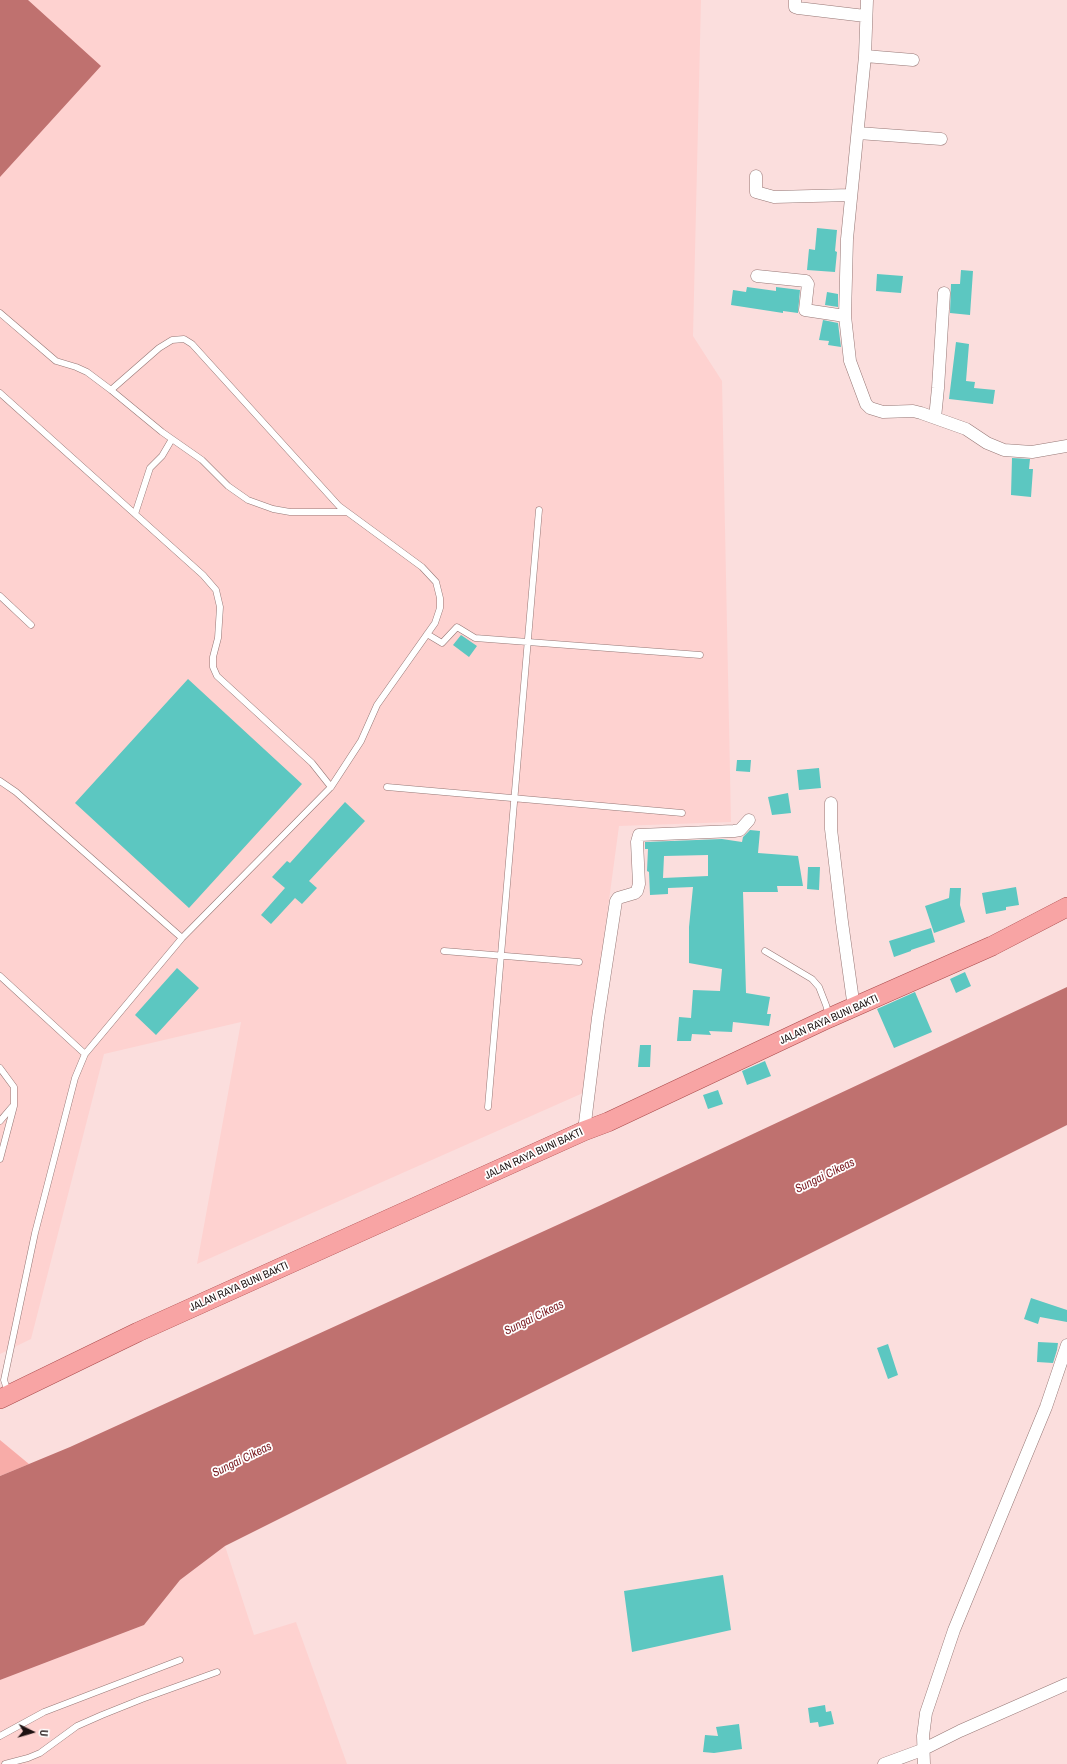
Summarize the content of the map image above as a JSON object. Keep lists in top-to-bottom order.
{
  "streets": {
    "main road": ["JALAN RAYA BUNI BAKTI"]
  },
  "water": ["Sungai Cikeas"],
  "north": "right"
}
